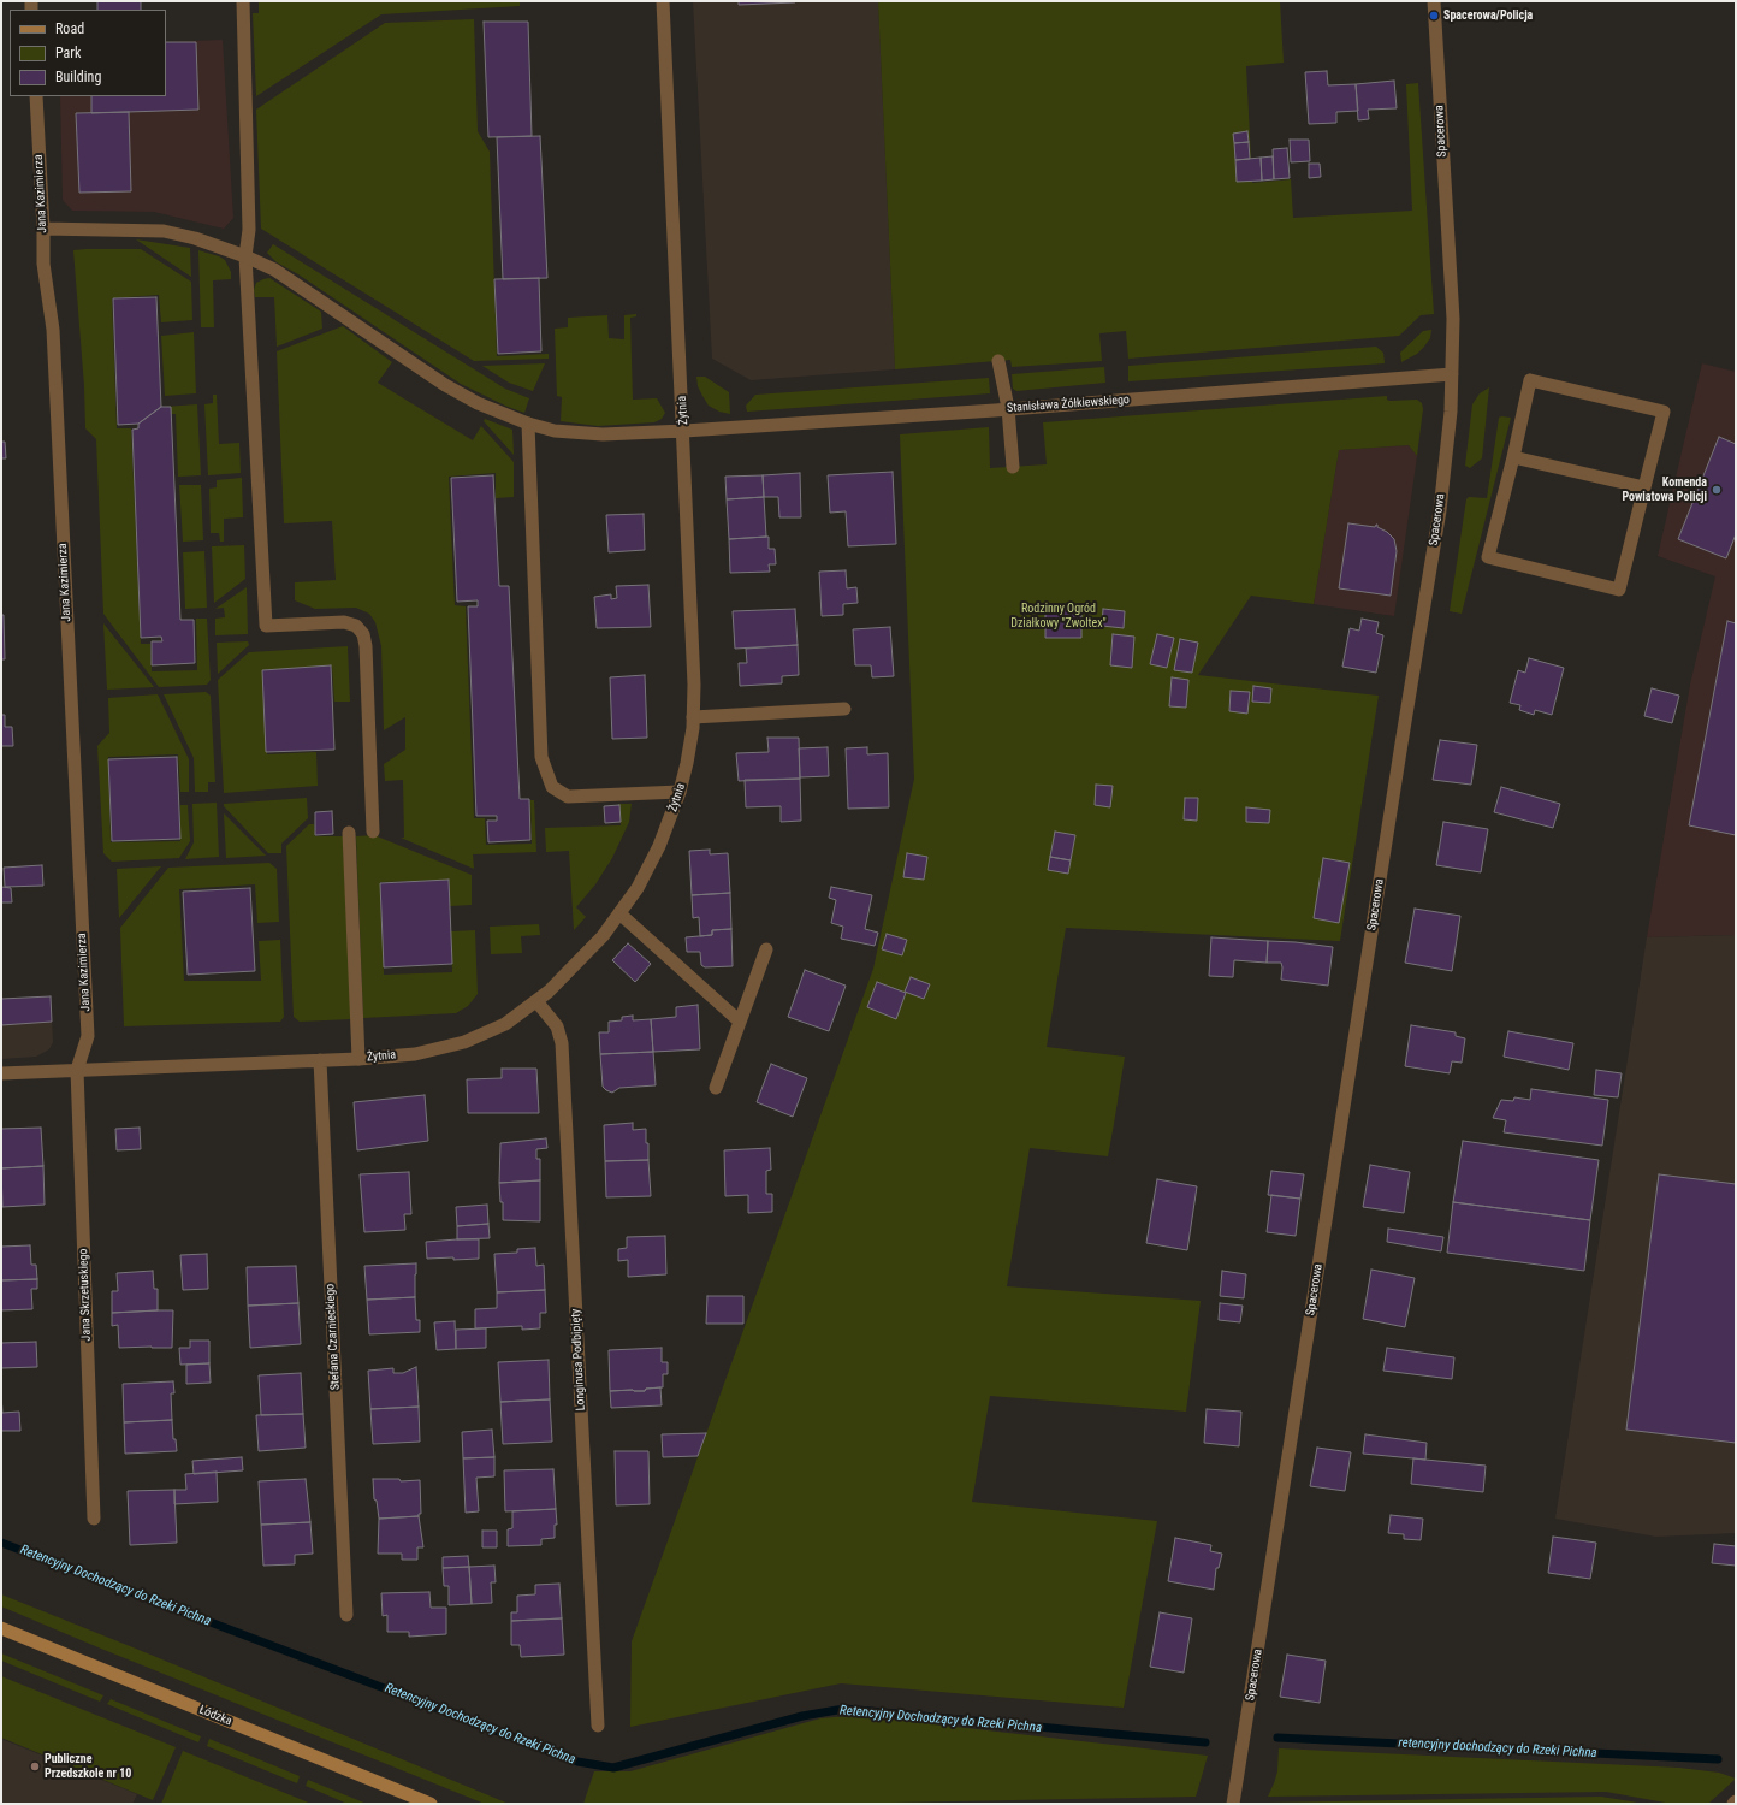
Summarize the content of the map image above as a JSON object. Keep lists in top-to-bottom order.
{
  "streets": {
    "main road": ["Łódzka"],
    "street": [
      "Spacerowa",
      "Jana Kazimierza",
      "Stanisława Żółkiewskiego",
      "Żytnia",
      "Jana Skrzetuskiego",
      "Stefana Czarnieckiego",
      "Longinusa Podbipięty"
    ]
  },
  "crossings": [
    ["Spacerowa", "Stanisława Żółkiewskiego"],
    ["Jana Kazimierza", "Stanisława Żółkiewskiego"],
    ["Jana Kazimierza", "Żytnia"],
    ["Jana Kazimierza", "Jana Skrzetuskiego"],
    ["Stanisława Żółkiewskiego", "Żytnia"],
    ["Żytnia", "Jana Skrzetuskiego"],
    ["Żytnia", "Stefana Czarnieckiego"],
    ["Żytnia", "Longinusa Podbipięty"]
  ],
  "water": ["Retencyjny Dochodzący do Rzeki Pichna", "retencyjny dochodzący do Rzeki Pichna"],
  "parks": ["Rodzinny Ogród Działkowy \"Zwoltex\""],
  "places": ["Spacerowa/Policja", "Komenda Powiatowa Policji", "Publiczne Przedszkole nr 10"],
  "legend": ["Road", "Park", "Building"]
}
